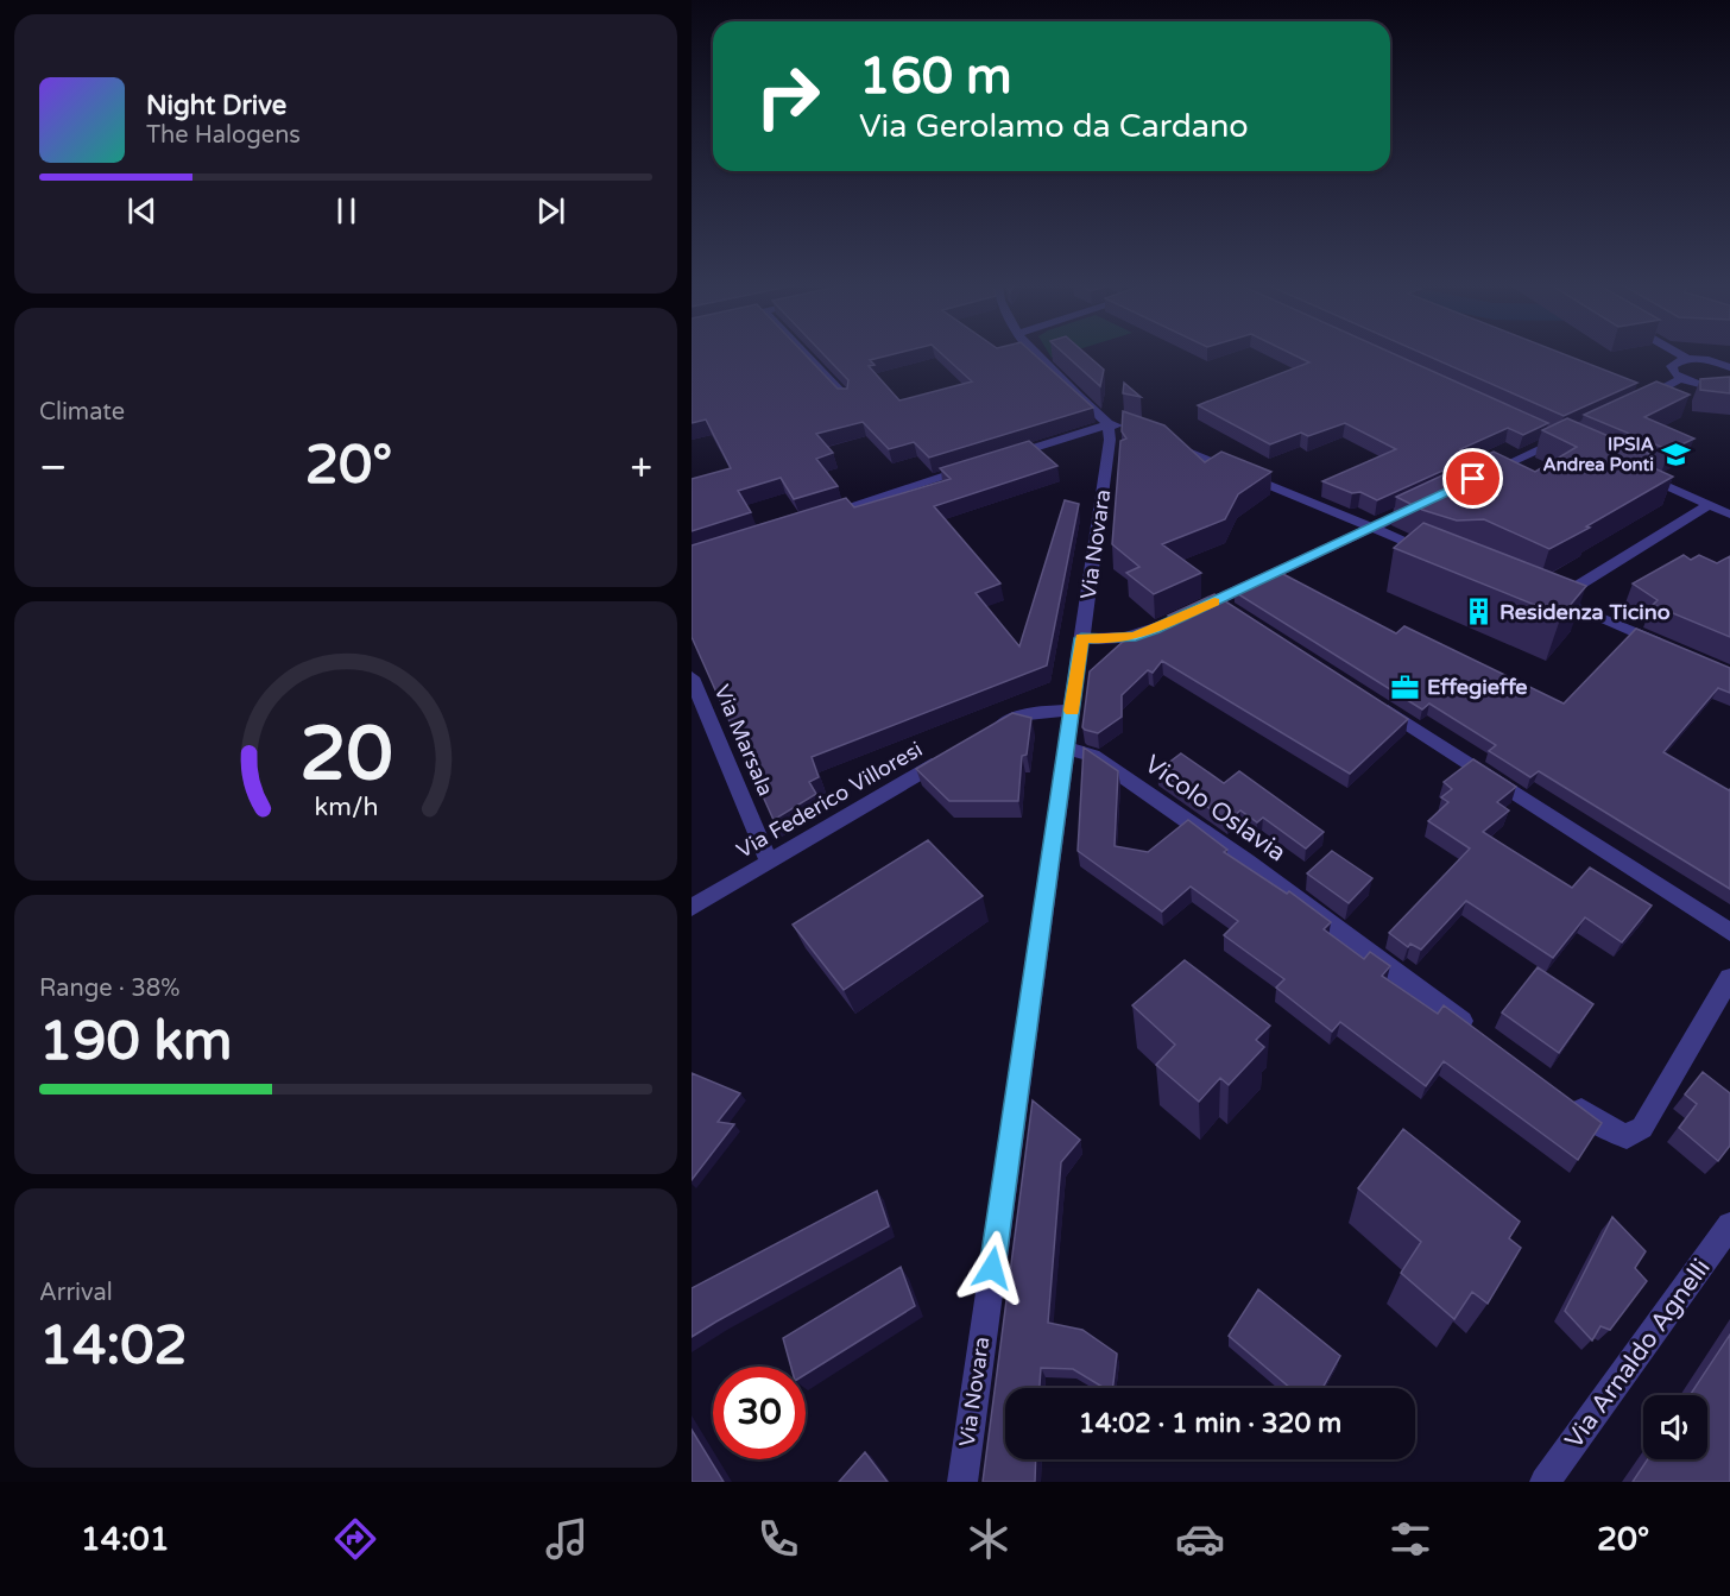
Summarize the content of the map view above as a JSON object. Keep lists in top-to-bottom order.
{
  "streets": {
    "street": [
      "Via Novara",
      "Via Marsala",
      "Via Federico Villoresi",
      "Vicolo Oslavia",
      "Via Arnaldo Agnelli"
    ]
  },
  "crossings": [
    ["Via Novara", "Vicolo Oslavia"],
    ["Via Marsala", "Via Federico Villoresi"]
  ],
  "places": {
    "school or university": ["IPSIA Andrea Ponti"],
    "building": ["Residenza Ticino"],
    "office": ["Effegieffe"]
  },
  "page": {
    "turn": ["160 m", "Via Gerolamo da Cardano"],
    "song": ["Night Drive", "The Halogens"],
    "tile": [
      "Climate",
      ["Range · 38%", "190 km"],
      ["Arrival", "14:02"]
    ],
    "heat": ["−", "20°", "+"],
    "limit": "30",
    "trip": "14:02 · 1 min · 320 m",
    "tabs": ["14:01", "20°"],
    "gauge": ["20", "km/h"]
  }
}
